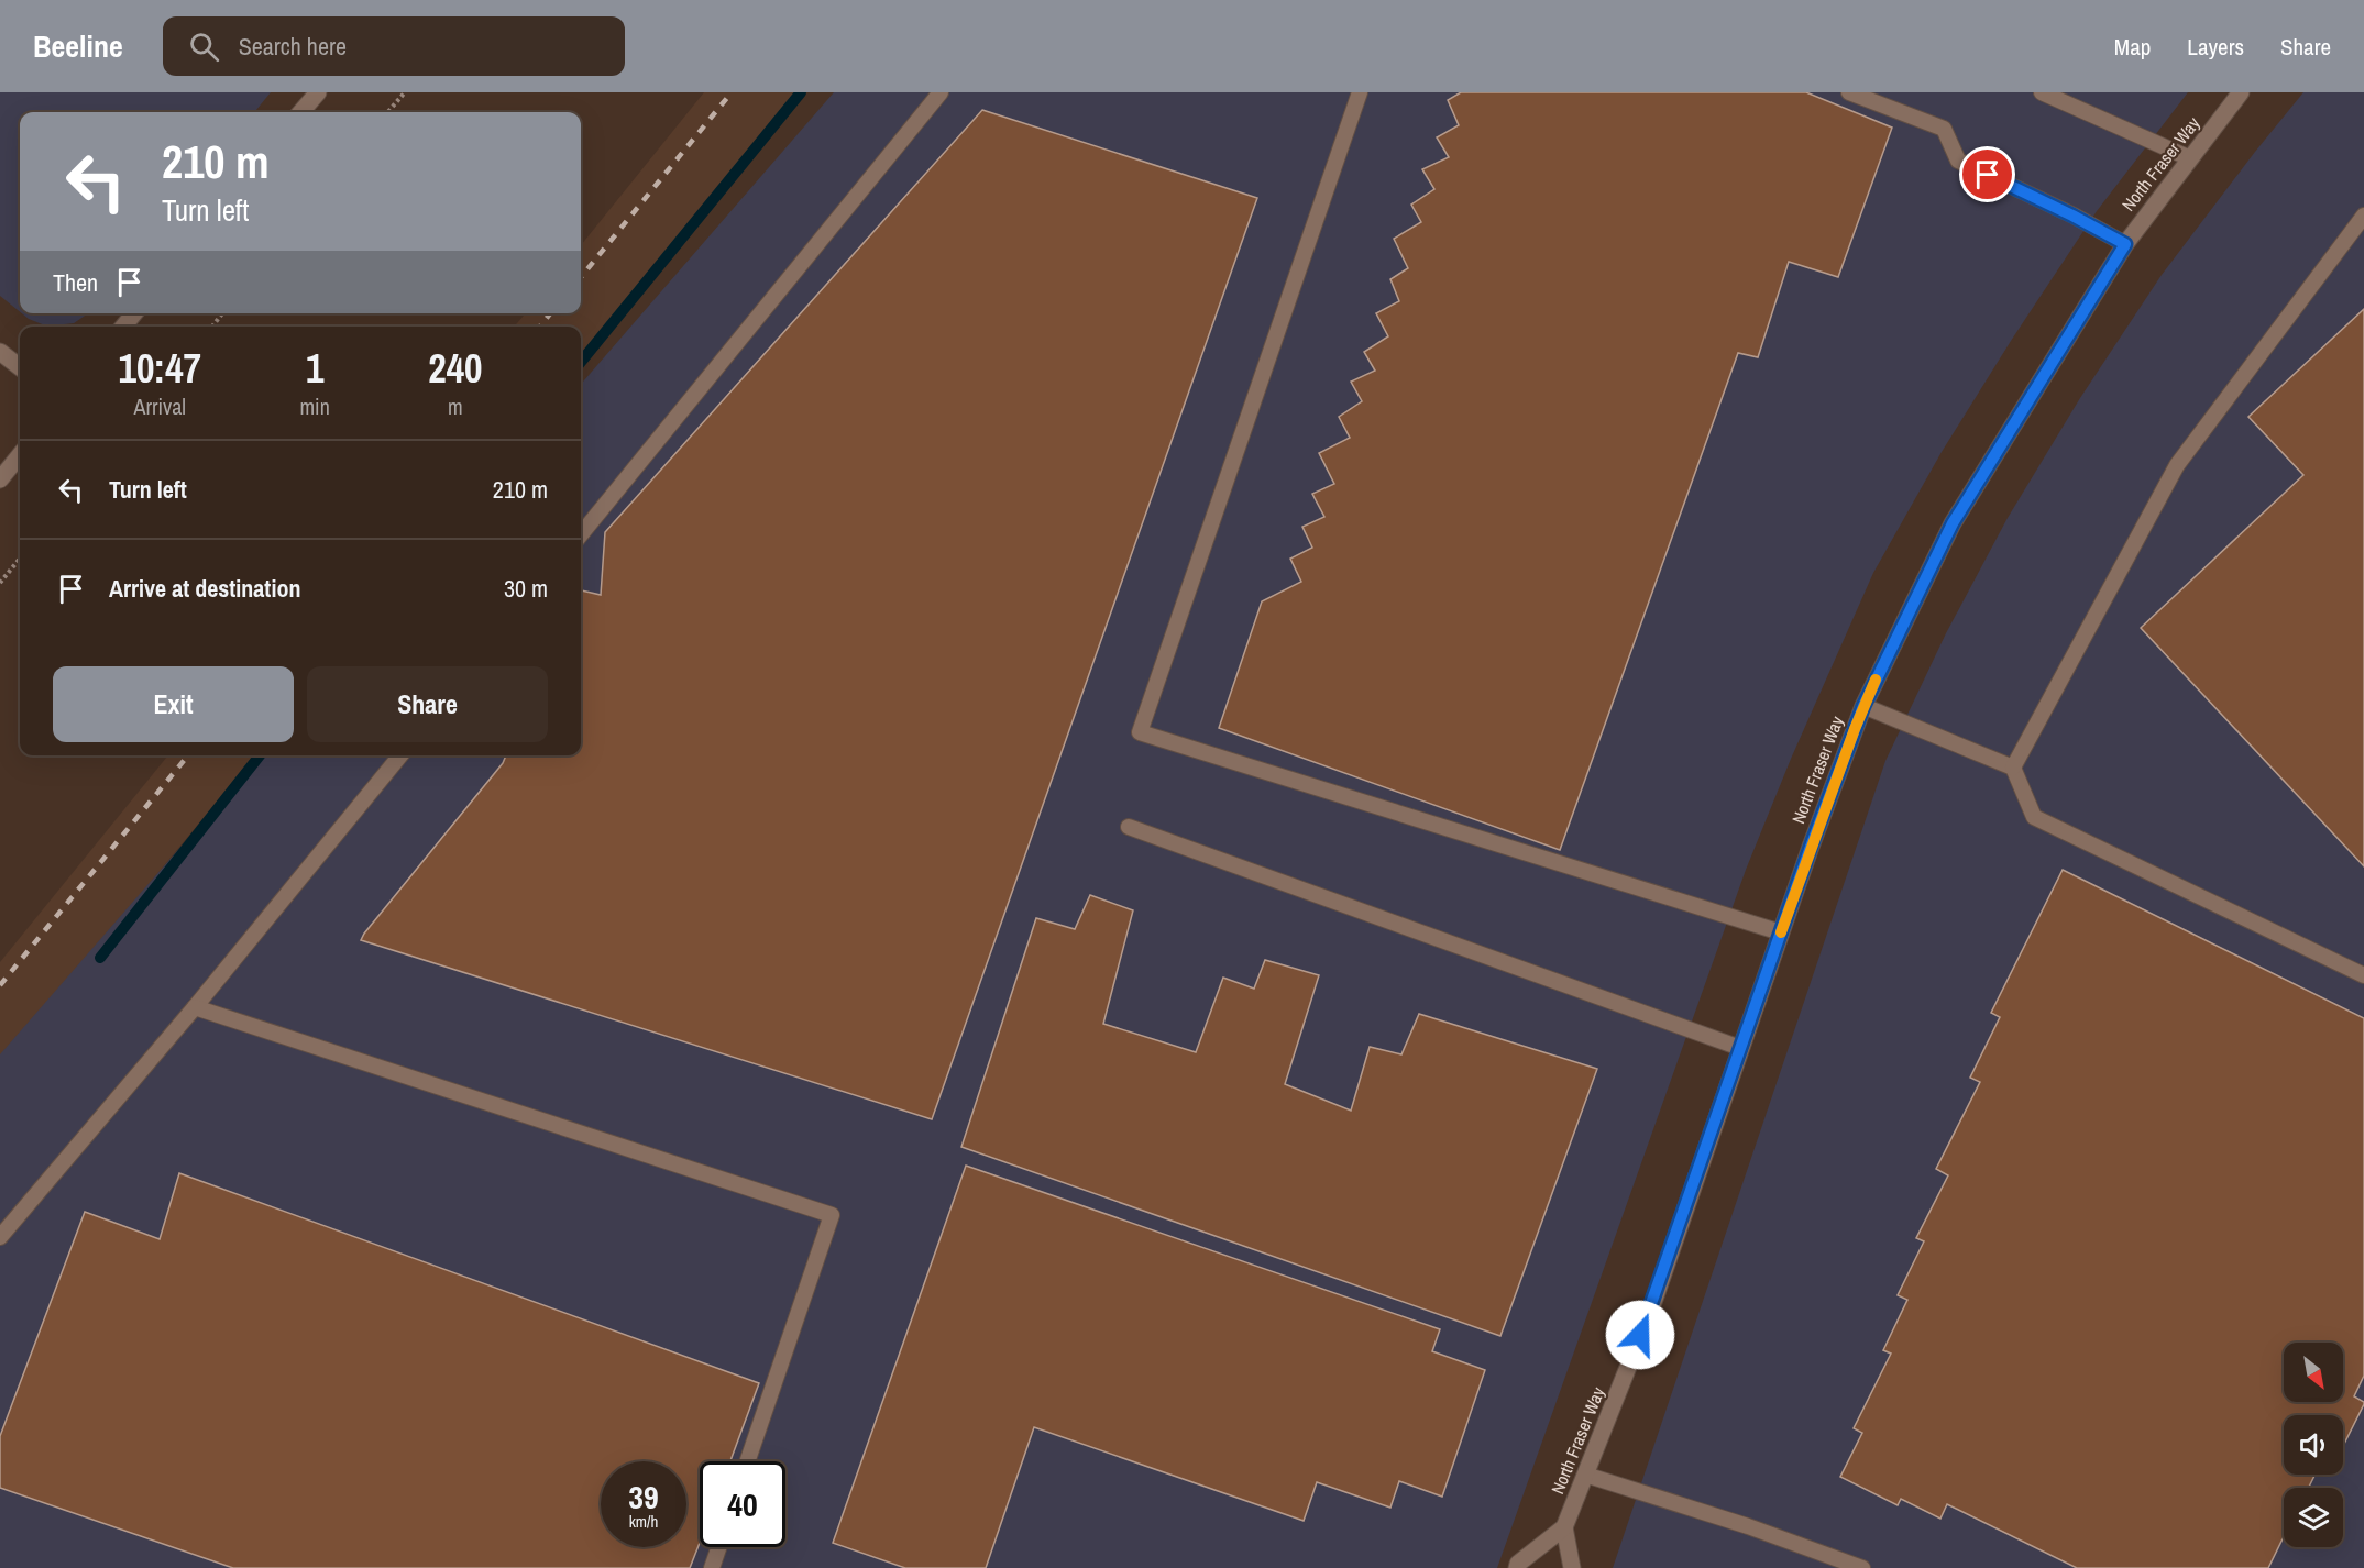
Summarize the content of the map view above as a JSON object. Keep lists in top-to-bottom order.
{
  "streets": {
    "street": ["North Fraser Way"]
  },
  "north": "bottom right",
  "page": {
    "header": "Beeline",
    "search": "Search here",
    "nav": ["Map", "Layers", "Share"],
    "turn": ["210 m", "Turn left"],
    "then": "Then",
    "eta": [
      "10:47",
      "Arrival",
      "1",
      "min",
      "240",
      "m"
    ],
    "list": [
      {
        "name": "Turn left",
        "value": "210 m"
      },
      {
        "name": "Arrive at destination",
        "value": "30 m"
      }
    ],
    "buttons": ["Exit", "Share"],
    "speed": "39 km/h",
    "limit": "40"
  }
}
